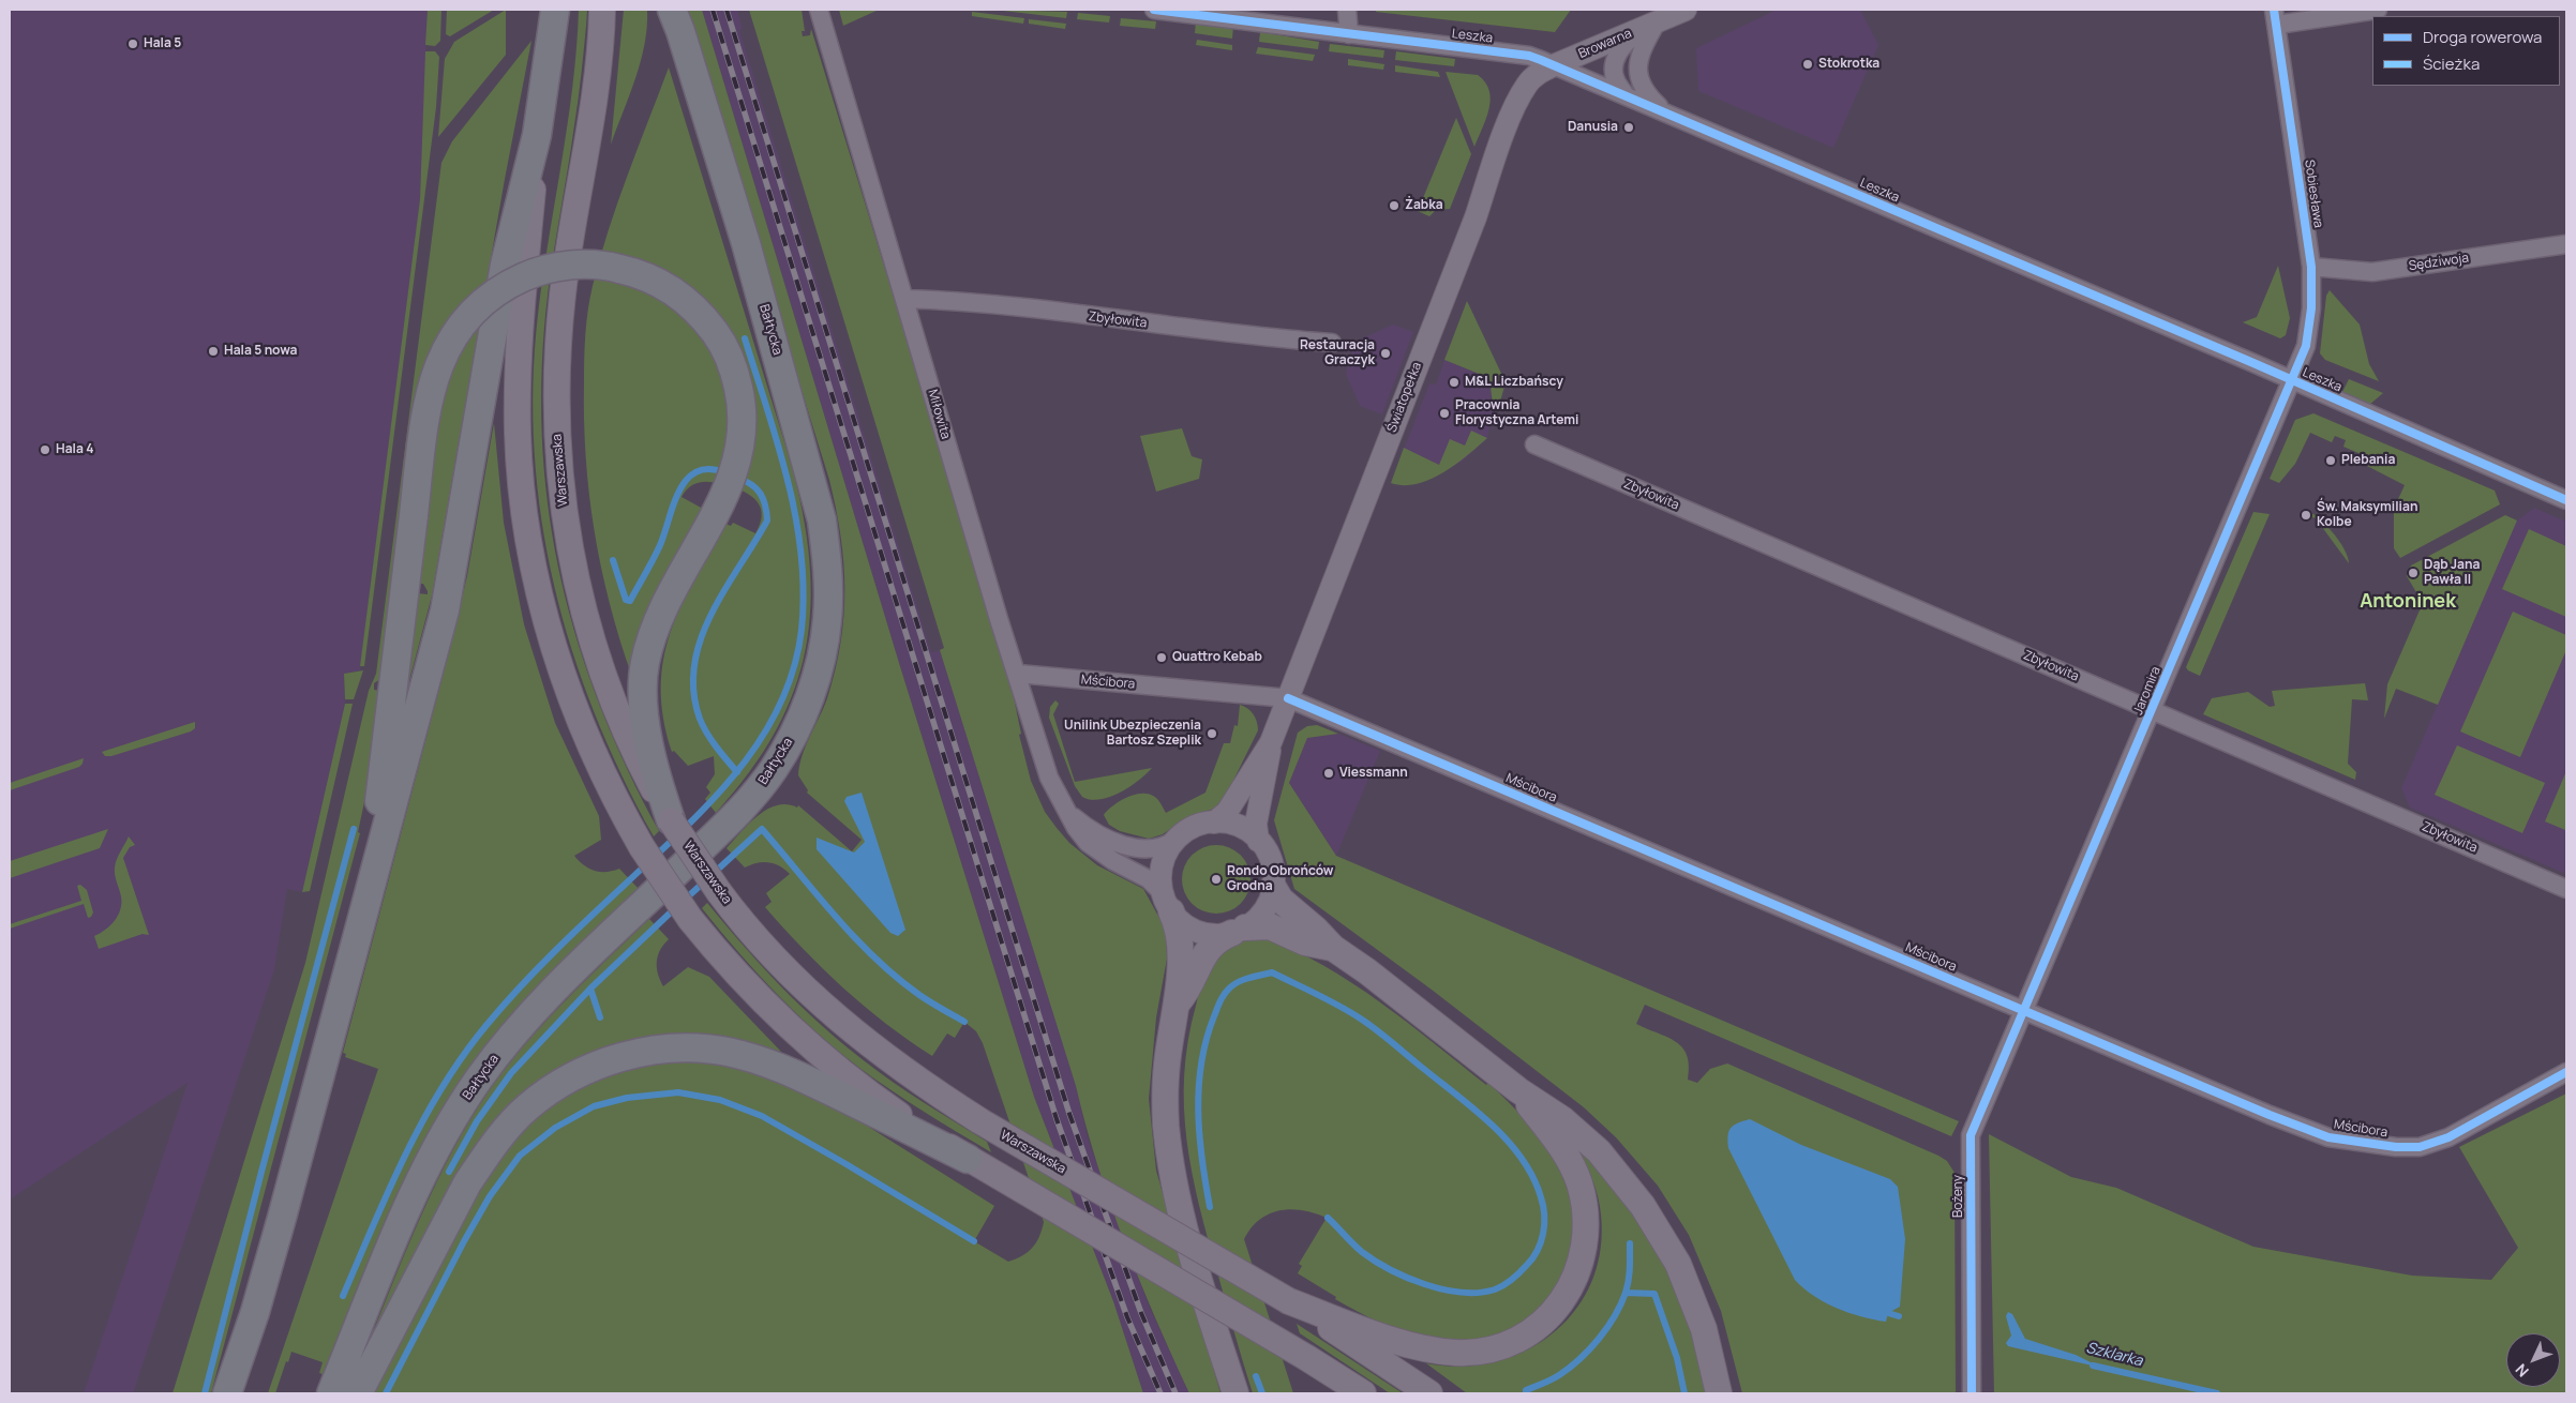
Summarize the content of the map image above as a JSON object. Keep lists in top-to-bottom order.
{
  "streets": {
    "main road": ["Bałtycka", "Warszawska"],
    "street": [
      "Leszka",
      "Browarna",
      "Sobiesława",
      "Sędziwoja",
      "Zbyłowita",
      "Światopełka",
      "Miłowita",
      "Mścibora",
      "Jaromira",
      "Bożeny"
    ]
  },
  "crossings": [
    ["Leszka", "Browarna"],
    ["Leszka", "Sobiesława"],
    ["Leszka", "Światopełka"],
    ["Leszka", "Jaromira"],
    ["Browarna", "Światopełka"],
    ["Sobiesława", "Sędziwoja"],
    ["Sobiesława", "Jaromira"],
    ["Zbyłowita", "Miłowita"],
    ["Zbyłowita", "Jaromira"],
    ["Światopełka", "Miłowita"],
    ["Światopełka", "Mścibora"],
    ["Miłowita", "Mścibora"],
    ["Mścibora", "Jaromira"],
    ["Mścibora", "Bożeny"],
    ["Jaromira", "Bożeny"]
  ],
  "districts": ["Antoninek"],
  "water": ["Szklarka"],
  "places": [
    "Hala 5",
    "Stokrotka",
    "Danusia",
    "Żabka",
    "Hala 5 nowa",
    "Restauracja Graczyk",
    "M&L Liczbańscy",
    "Pracownia Florystyczna Artemi",
    "Hala 4",
    "Plebania",
    "Św. Maksymilian Kolbe",
    "Dąb Jana Pawła II",
    "Quattro Kebab",
    "Unilink Ubezpieczenia Bartosz Szeplik",
    "Viessmann",
    "Rondo Obrońców Grodna"
  ],
  "legend": ["Droga rowerowa", "Ścieżka"],
  "north": "bottom left"
}
